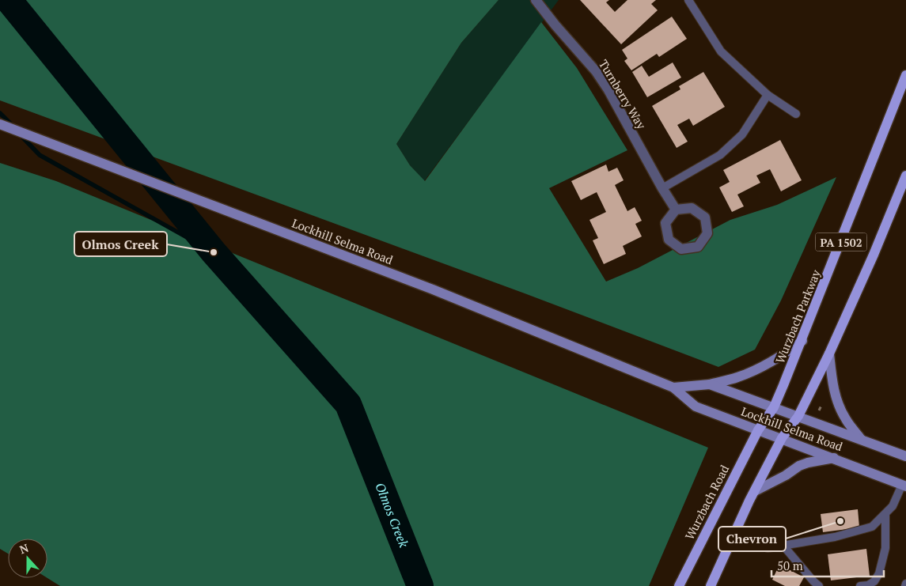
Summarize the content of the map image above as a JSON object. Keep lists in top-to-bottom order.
{
  "streets": {
    "main road": [
      "Lockhill Selma Road",
      "PA 1502",
      "Wurzbach Parkway",
      "Wurzbach Road"
    ],
    "street": ["Turnberry Way"]
  },
  "crossings": [
    ["Lockhill Selma Road", "PA 1502"],
    ["Lockhill Selma Road", "Wurzbach Parkway"],
    ["Lockhill Selma Road", "Wurzbach Road"],
    ["Wurzbach Parkway", "Wurzbach Road"]
  ],
  "water": ["Olmos Creek"],
  "places": ["Olmos Creek", "Chevron"],
  "scale_bar": "50 m",
  "north": "top"
}
